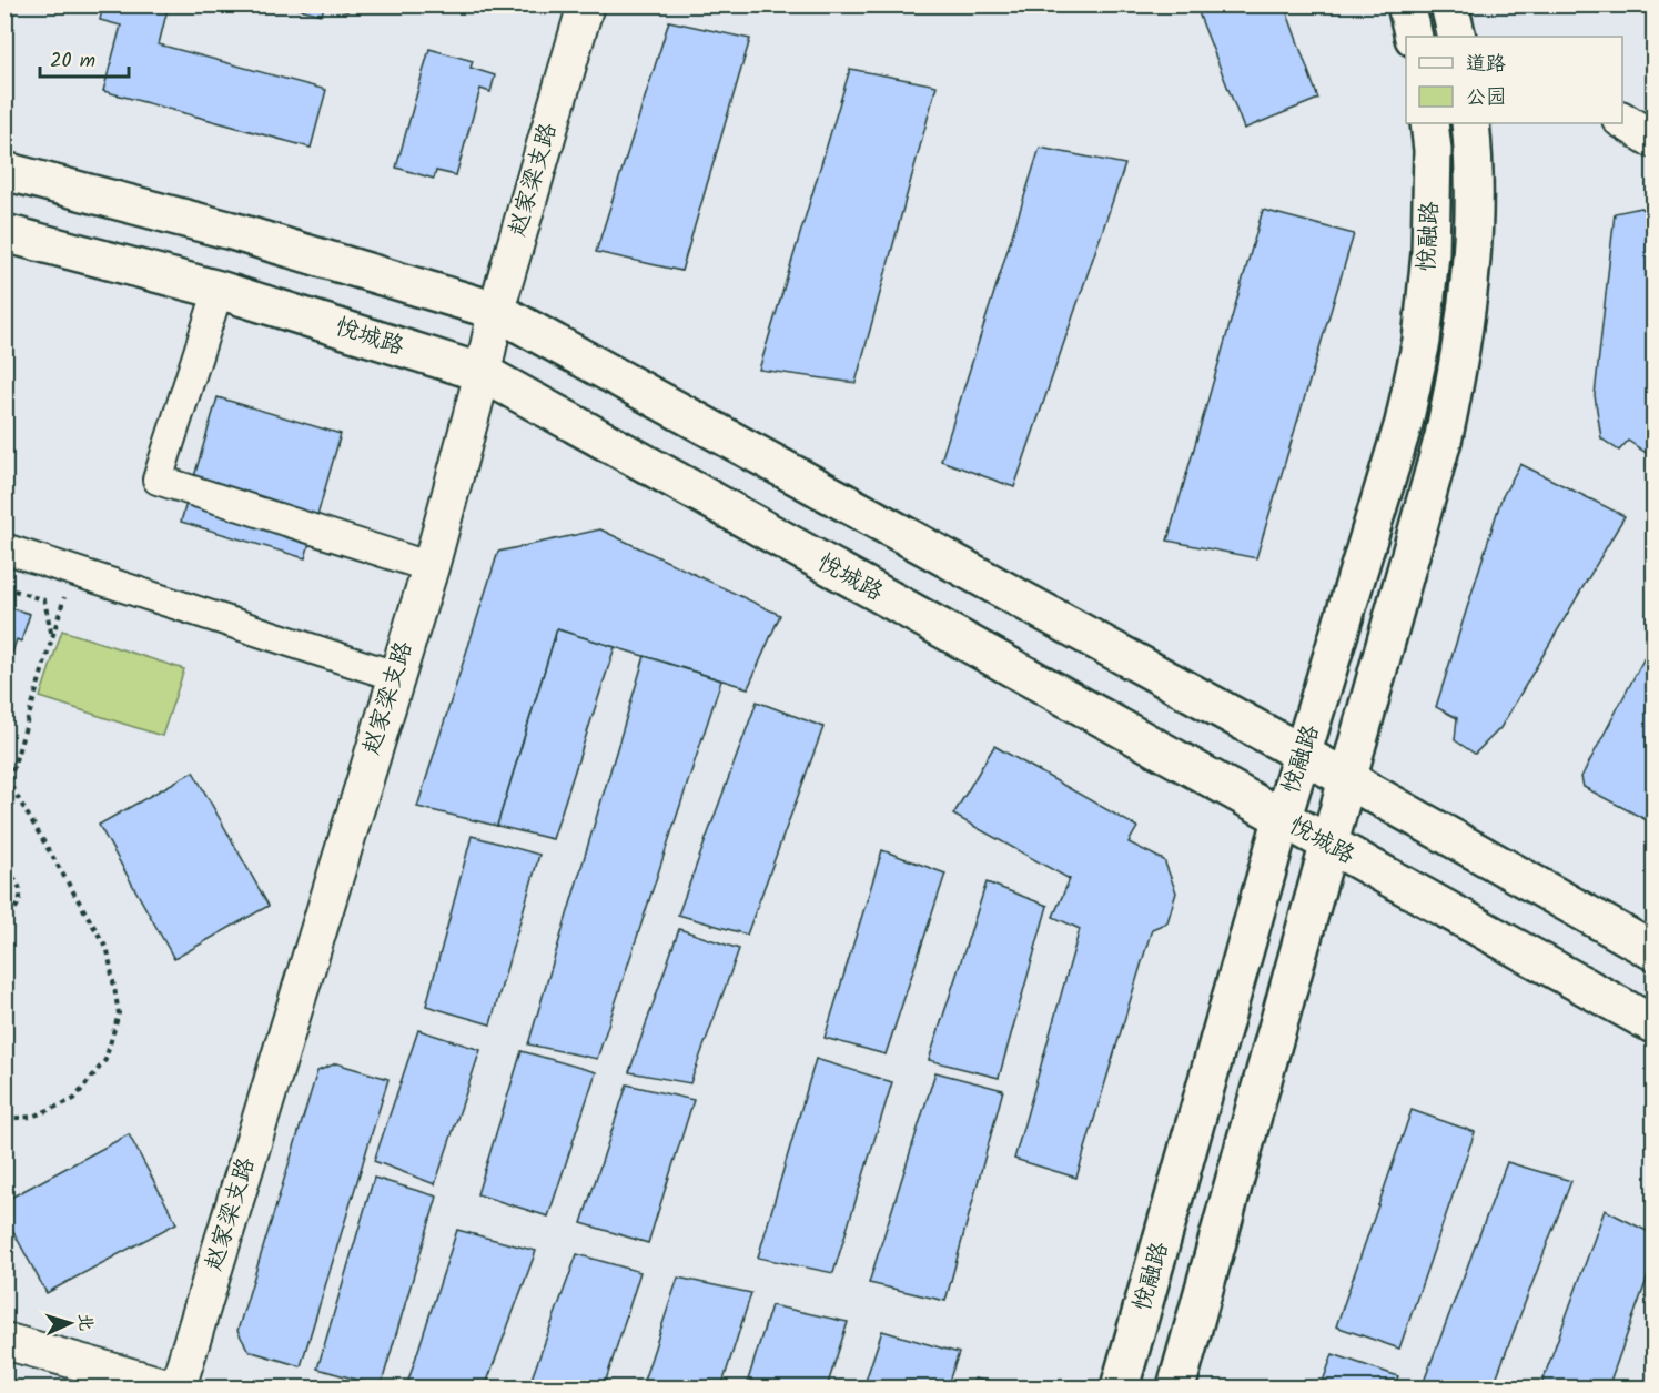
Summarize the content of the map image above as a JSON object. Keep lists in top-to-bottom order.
{
  "streets": {
    "main road": ["悦融路", "悦城路"],
    "street": ["赵家梁支路"]
  },
  "crossings": [
    ["赵家梁支路", "悦城路"],
    ["悦融路", "悦城路"]
  ],
  "legend": ["道路", "公园"],
  "scale_bar": "20 m",
  "north": "right"
}
